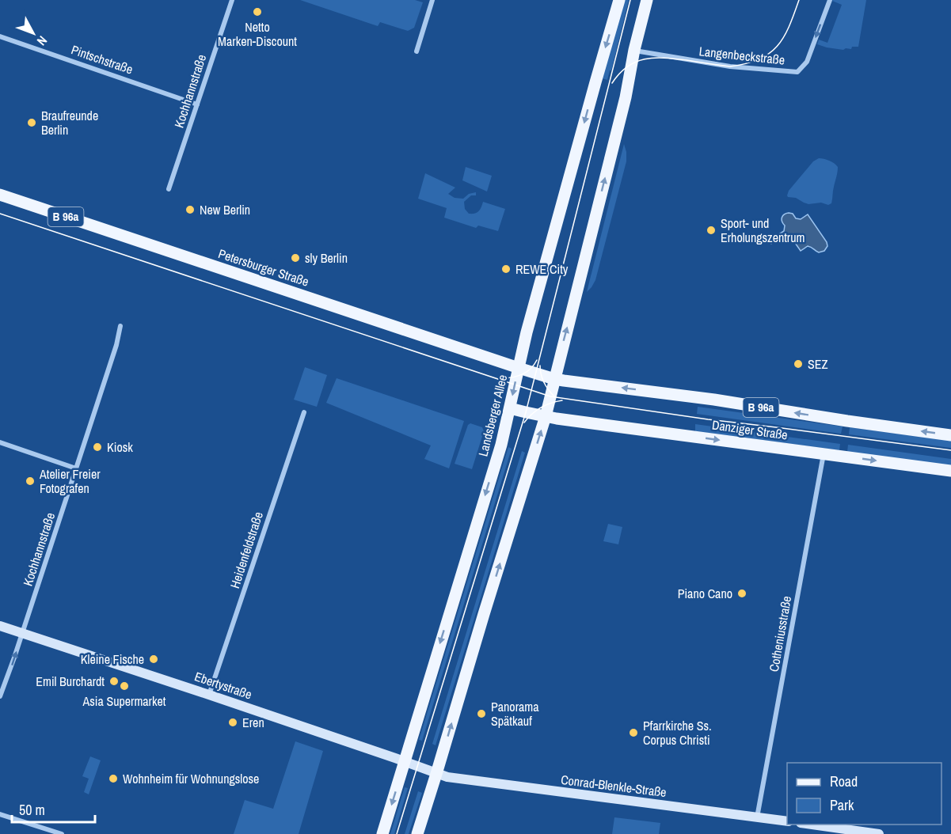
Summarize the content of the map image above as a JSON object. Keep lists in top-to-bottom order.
{
  "streets": {
    "main road": [
      "B 96a",
      "Petersburger Straße",
      "Landsberger Allee",
      "Danziger Straße"
    ],
    "street": [
      "Langenbeckstraße",
      "Pintschstraße",
      "Kochhannstraße",
      "Heidenfeldstraße",
      "Cotheniusstraße",
      "Ebertystraße",
      "Conrad-Blenkle-Straße"
    ]
  },
  "crossings": [
    ["Pintschstraße", "Kochhannstraße"],
    ["Kochhannstraße", "Ebertystraße"],
    ["B 96a", "Petersburger Straße"],
    ["B 96a", "Landsberger Allee"],
    ["B 96a", "Danziger Straße"],
    ["Petersburger Straße", "Landsberger Allee"],
    ["Landsberger Allee", "Danziger Straße"],
    ["Landsberger Allee", "Ebertystraße"],
    ["Danziger Straße", "Cotheniusstraße"],
    ["Heidenfeldstraße", "Ebertystraße"],
    ["Cotheniusstraße", "Conrad-Blenkle-Straße"],
    ["Ebertystraße", "Conrad-Blenkle-Straße"]
  ],
  "one_way": ["Langenbeckstraße"],
  "places": [
    "Netto Marken-Discount",
    "Braufreunde Berlin",
    "New Berlin",
    "Sport- und Erholungszentrum",
    "sly Berlin",
    "REWE City",
    "SEZ",
    "Kiosk",
    "Atelier Freier Fotografen",
    "Piano Cano",
    "Kleine Fische",
    "Emil Burchardt",
    "Asia Supermarket",
    "Panorama Spätkauf",
    "Eren",
    "Pfarrkirche Ss. Corpus Christi",
    "Wohnheim für Wohnungslose"
  ],
  "legend": ["Road", "Park"],
  "scale_bar": "50 m",
  "north": "bottom right"
}
